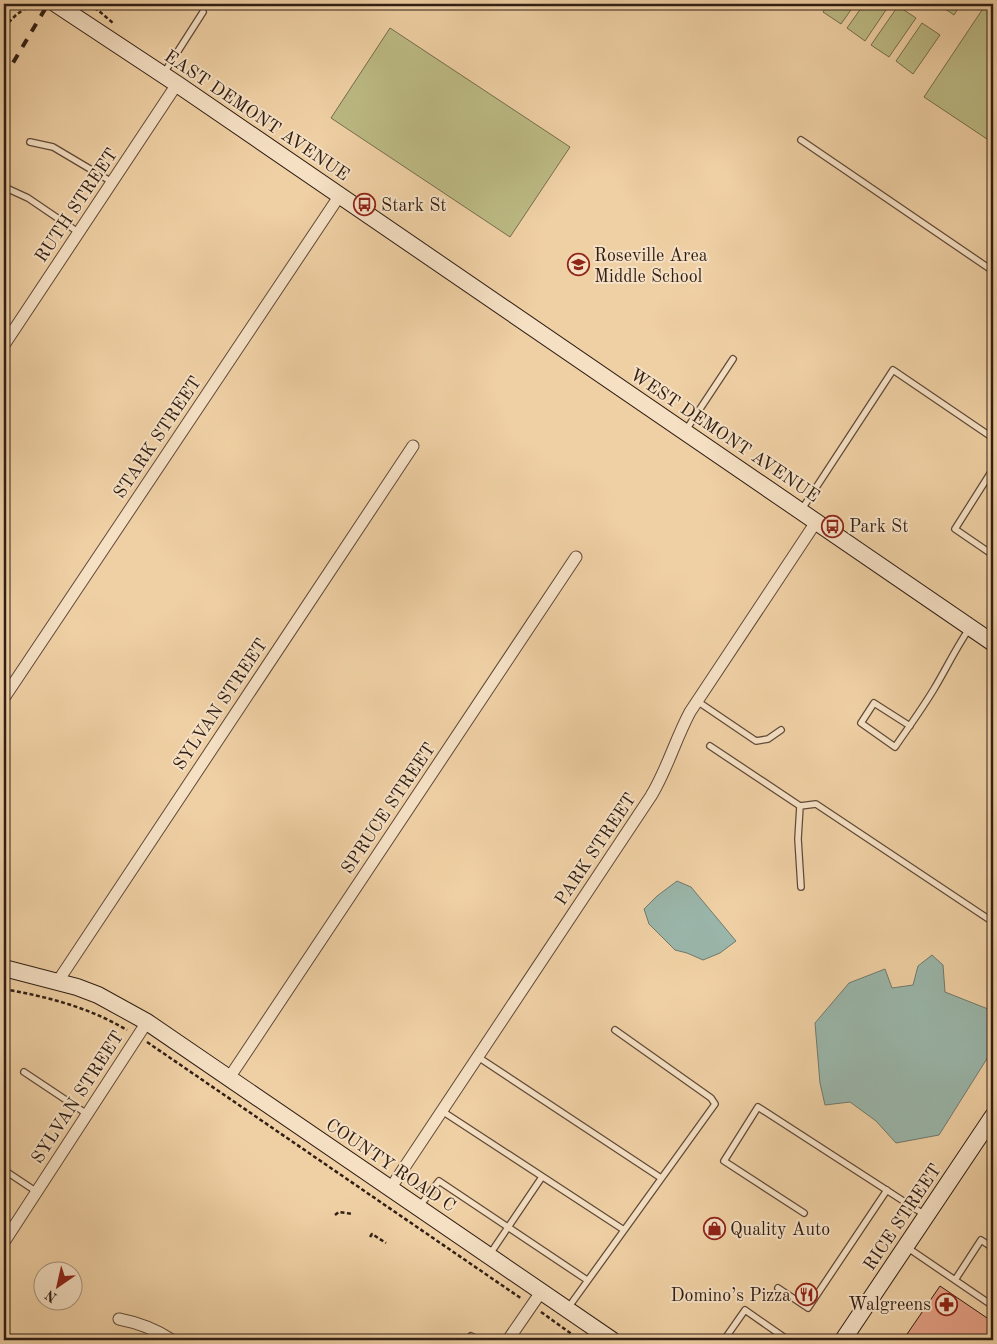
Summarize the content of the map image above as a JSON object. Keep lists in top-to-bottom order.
{
  "streets": {
    "street": [
      "EAST DEMONT AVENUE",
      "RUTH STREET",
      "WEST DEMONT AVENUE",
      "STARK STREET",
      "SYLVAN STREET",
      "SPRUCE STREET",
      "PARK STREET",
      "COUNTY ROAD C",
      "RICE STREET"
    ]
  },
  "crossings": [
    ["EAST DEMONT AVENUE", "RUTH STREET"],
    ["EAST DEMONT AVENUE", "WEST DEMONT AVENUE"],
    ["EAST DEMONT AVENUE", "STARK STREET"],
    ["WEST DEMONT AVENUE", "PARK STREET"],
    ["SYLVAN STREET", "COUNTY ROAD C"],
    ["SPRUCE STREET", "COUNTY ROAD C"],
    ["PARK STREET", "COUNTY ROAD C"]
  ],
  "places": {
    "bus stop": ["Stark St", "Park St"],
    "school or university": ["Roseville Area Middle School"],
    "shop": ["Quality Auto"],
    "restaurant": ["Domino’s Pizza"],
    "pharmacy": ["Walgreens"]
  },
  "north": "bottom left"
}
